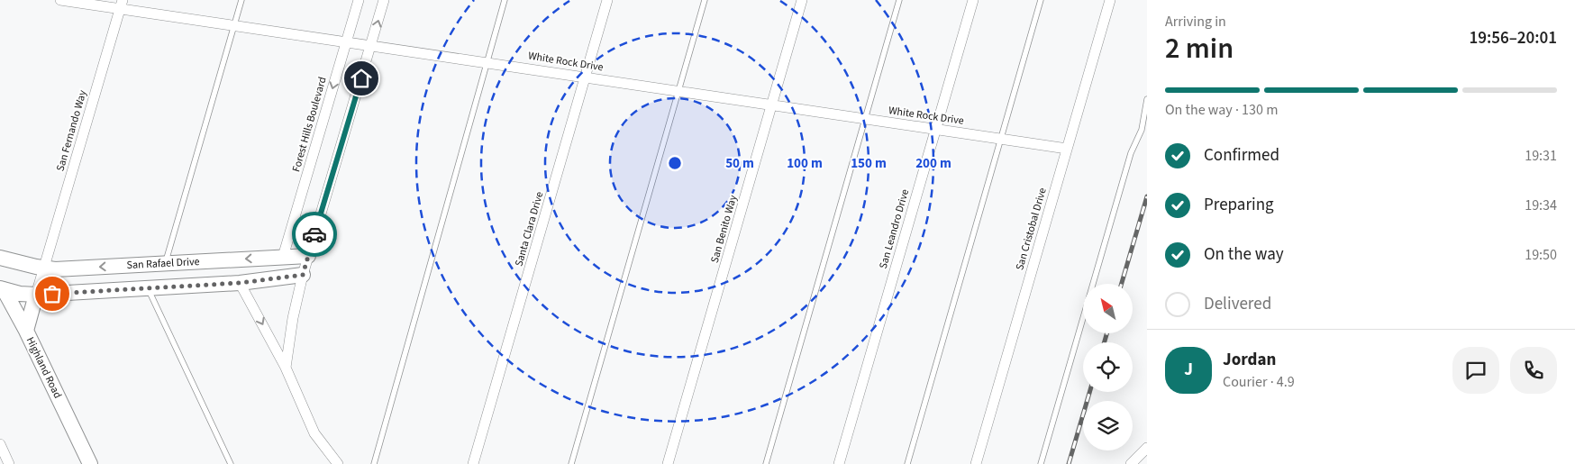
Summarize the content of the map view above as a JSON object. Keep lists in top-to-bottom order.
{
  "streets": {
    "street": [
      "White Rock Drive",
      "Forest Hills Boulevard",
      "San Fernando Way",
      "Santa Clara Drive",
      "San Benito Way",
      "San Leandro Drive",
      "San Cristobal Drive",
      "San Rafael Drive",
      "Highland Road"
    ]
  },
  "crossings": [
    ["White Rock Drive", "Forest Hills Boulevard"],
    ["White Rock Drive", "San Fernando Way"],
    ["White Rock Drive", "Santa Clara Drive"],
    ["White Rock Drive", "San Benito Way"],
    ["White Rock Drive", "San Leandro Drive"],
    ["White Rock Drive", "San Cristobal Drive"],
    ["Forest Hills Boulevard", "San Rafael Drive"],
    ["San Fernando Way", "San Rafael Drive"],
    ["San Fernando Way", "Highland Road"],
    ["San Rafael Drive", "Highland Road"]
  ],
  "north": "top left",
  "page": {
    "heading": ["2 min", "Arriving in", "19:56–20:01"],
    "panel": ["Jordan", "Courier · 4.9"],
    "bar": "On the way · 130 m",
    "list": [
      ["Confirmed", "19:31"],
      ["Preparing", "19:34"],
      ["On the way", "19:50"],
      "Delivered"
    ],
    "round": "J"
  },
  "rings": [
    "50 m",
    "100 m",
    "150 m",
    "200 m"
  ]
}
